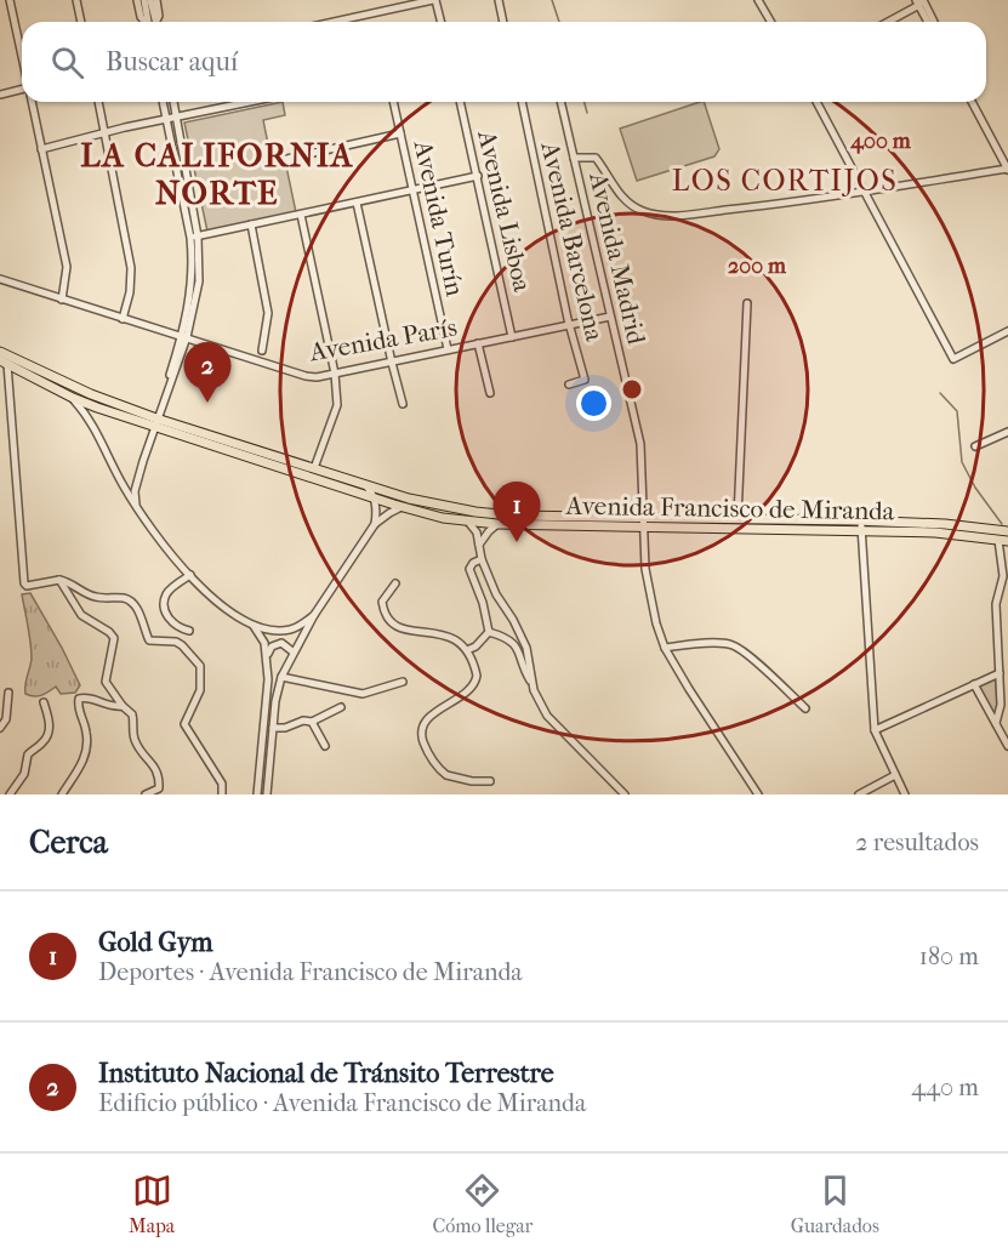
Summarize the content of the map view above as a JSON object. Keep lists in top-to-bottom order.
{
  "streets": {
    "main road": ["Avenida Francisco de Miranda"],
    "street": [
      "Avenida Lisboa",
      "Avenida Turín",
      "Avenida Barcelona",
      "Avenida Madrid",
      "Avenida París"
    ]
  },
  "crossings": [
    ["Avenida Lisboa", "Avenida París"],
    ["Avenida Turín", "Avenida París"],
    ["Avenida Barcelona", "Avenida París"],
    ["Avenida Madrid", "Avenida París"],
    ["Avenida Madrid", "Avenida Francisco de Miranda"]
  ],
  "districts": ["LA CALIFORNIA NORTE", "LOS CORTIJOS"],
  "page": {
    "search": "Buscar aquí",
    "pins": ["2", "1"],
    "heading": ["Cerca", "2 resultados"],
    "list": [
      {
        "mark": "1",
        "name": "Gold Gym",
        "note": "Deportes · Avenida Francisco de Miranda",
        "value": "180 m"
      },
      {
        "mark": "2",
        "name": "Instituto Nacional de Tránsito Terrestre",
        "note": "Edificio público · Avenida Francisco de Miranda",
        "value": "440 m"
      }
    ],
    "nav": ["Mapa", "Cómo llegar", "Guardados"]
  },
  "rings": ["400 m", "200 m"]
}
